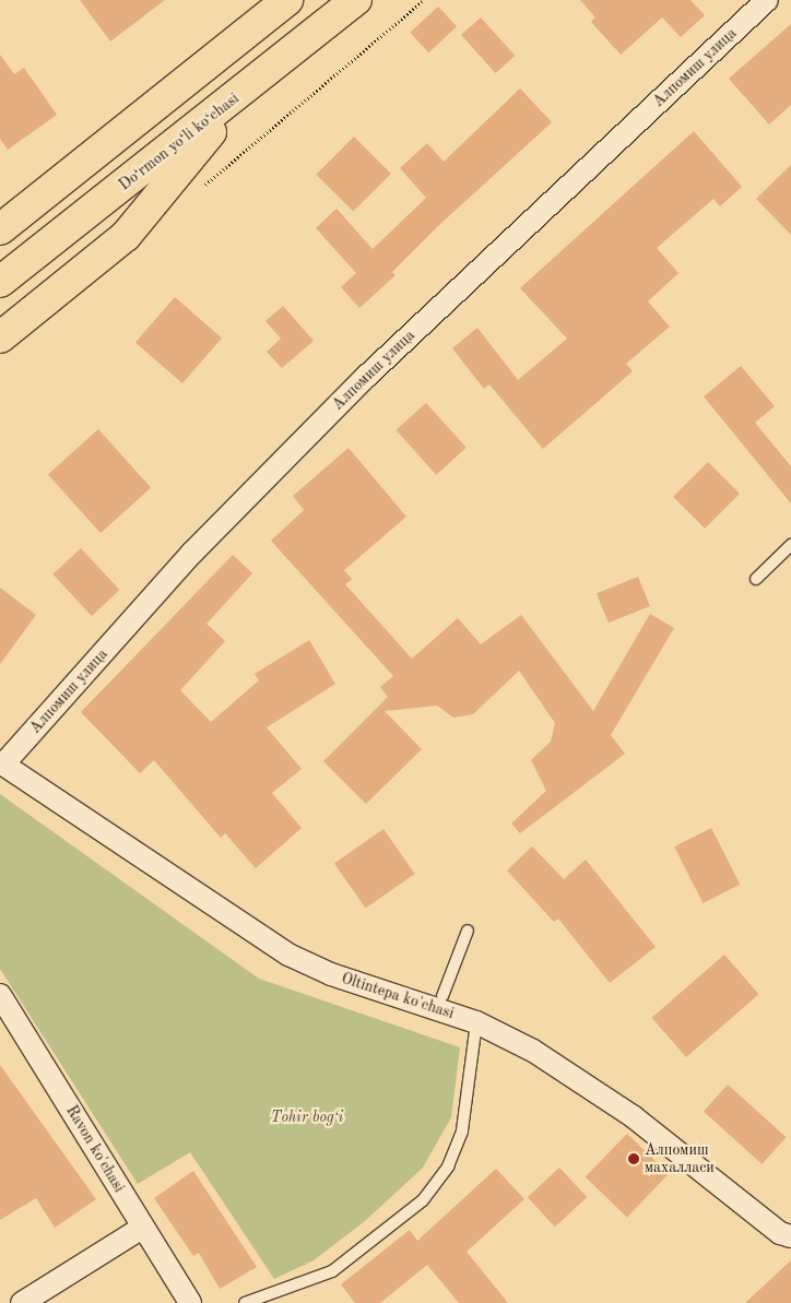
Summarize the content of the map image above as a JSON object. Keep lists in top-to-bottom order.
{
  "streets": {
    "main road": ["Do‘rmon yo‘li ko‘chasi"],
    "street": ["Алпомиш улица", "Oltintepa ko'chasi", "Ravon ko'chasi"]
  },
  "crossings": [
    ["Алпомиш улица", "Oltintepa ko'chasi"]
  ],
  "parks": ["Tohir bog‘i"],
  "places": ["Алпомиш махалласи"]
}
